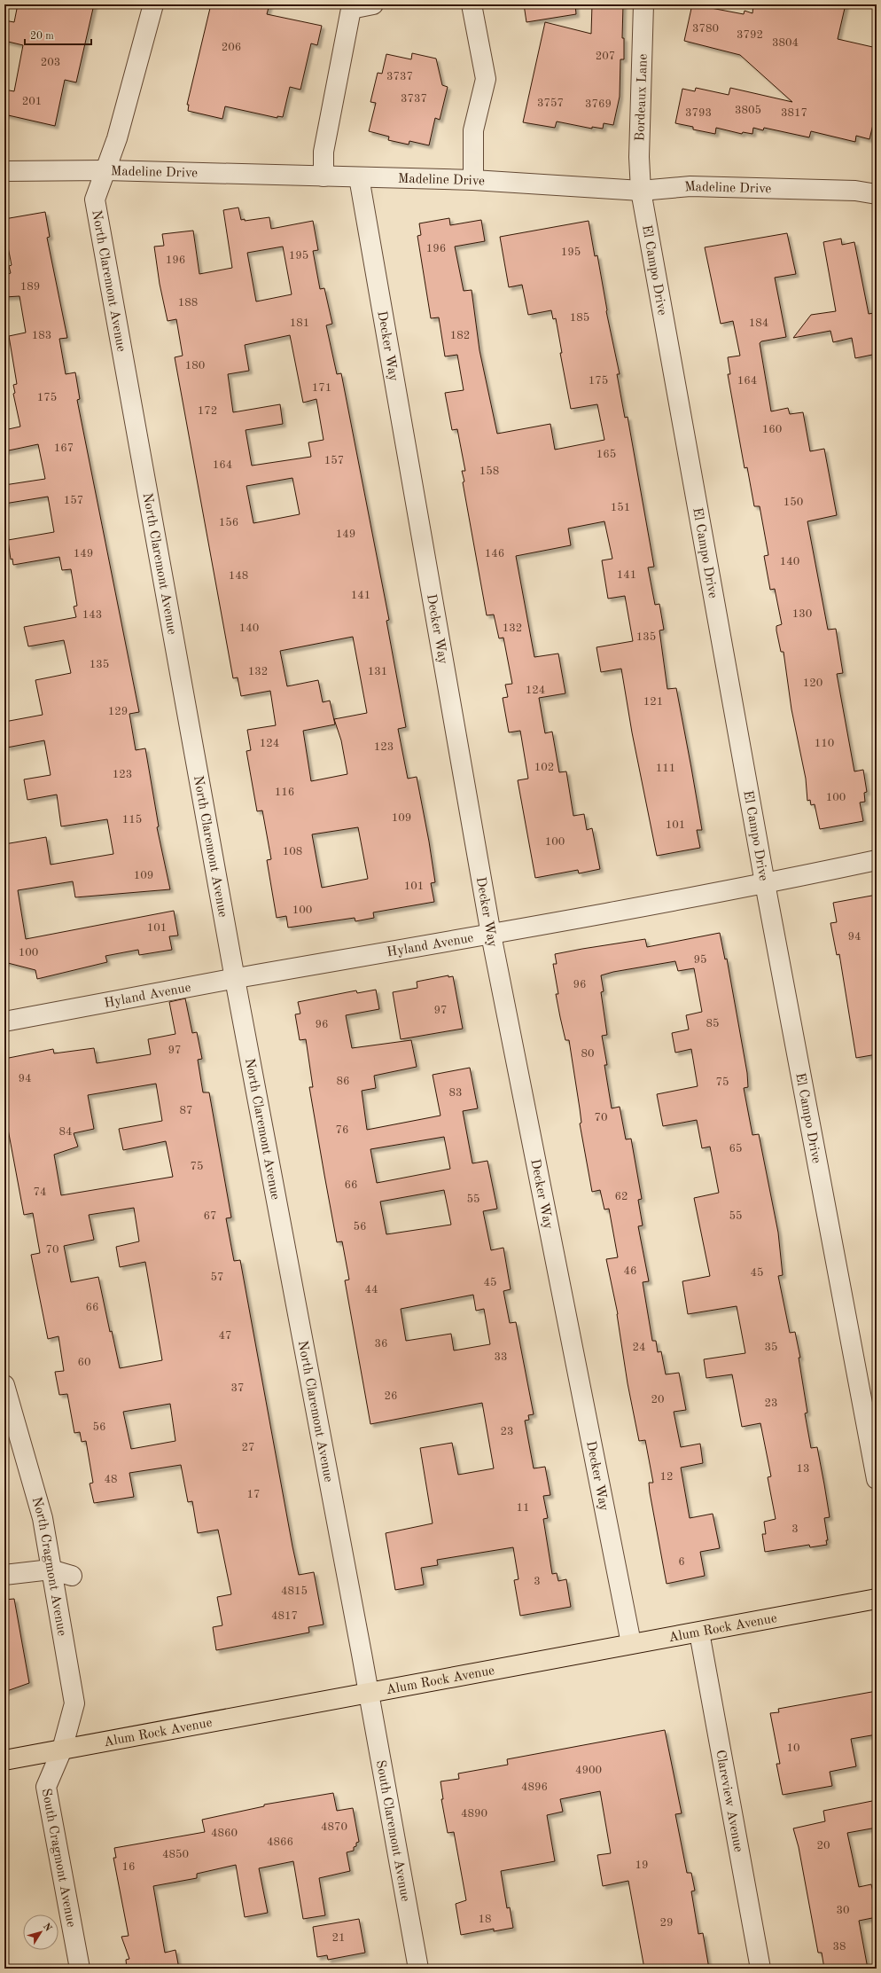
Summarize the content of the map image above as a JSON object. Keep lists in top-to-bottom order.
{
  "streets": {
    "main road": ["Alum Rock Avenue"],
    "street": [
      "Bordeaux Lane",
      "Madeline Drive",
      "El Campo Drive",
      "North Claremont Avenue",
      "Decker Way",
      "Hyland Avenue",
      "North Cragmont Avenue",
      "Clareview Avenue",
      "South Claremont Avenue",
      "South Cragmont Avenue"
    ]
  },
  "crossings": [
    ["Bordeaux Lane", "Madeline Drive"],
    ["Bordeaux Lane", "El Campo Drive"],
    ["Madeline Drive", "El Campo Drive"],
    ["Madeline Drive", "North Claremont Avenue"],
    ["Madeline Drive", "Decker Way"],
    ["El Campo Drive", "Hyland Avenue"],
    ["North Claremont Avenue", "Hyland Avenue"],
    ["North Claremont Avenue", "Alum Rock Avenue"],
    ["North Claremont Avenue", "South Claremont Avenue"],
    ["Decker Way", "Hyland Avenue"],
    ["Decker Way", "Alum Rock Avenue"],
    ["North Cragmont Avenue", "Alum Rock Avenue"],
    ["North Cragmont Avenue", "South Cragmont Avenue"],
    ["Alum Rock Avenue", "Clareview Avenue"],
    ["Alum Rock Avenue", "South Claremont Avenue"],
    ["Alum Rock Avenue", "South Cragmont Avenue"]
  ],
  "house_numbers": [
    "3780",
    "3792",
    "3804",
    "206",
    "207",
    "203",
    "3737",
    "3737",
    "201",
    "3757",
    "3769",
    "3805",
    "3793",
    "3817",
    "196",
    "195",
    "195",
    "196",
    "189",
    "188",
    "185",
    "181",
    "184",
    "183",
    "182",
    "180",
    "175",
    "164",
    "171",
    "175",
    "172",
    "160",
    "167",
    "165",
    "157",
    "164",
    "158",
    "157",
    "150",
    "151",
    "156",
    "149",
    "149",
    "146",
    "140",
    "141",
    "148",
    "141",
    "130",
    "143",
    "140",
    "132",
    "135",
    "135",
    "132",
    "131",
    "120",
    "124",
    "121",
    "129",
    "124",
    "110",
    "123",
    "102",
    "111",
    "123",
    "116",
    "100",
    "109",
    "115",
    "101",
    "100",
    "108",
    "109",
    "101",
    "100",
    "101",
    "94",
    "100",
    "95",
    "96",
    "97",
    "85",
    "96",
    "97",
    "80",
    "94",
    "86",
    "75",
    "83",
    "87",
    "70",
    "76",
    "84",
    "65",
    "75",
    "66",
    "74",
    "62",
    "55",
    "67",
    "55",
    "56",
    "70",
    "46",
    "45",
    "57",
    "45",
    "44",
    "66",
    "47",
    "36",
    "24",
    "35",
    "33",
    "60",
    "37",
    "26",
    "20",
    "23",
    "56",
    "23",
    "27",
    "13",
    "12",
    "48",
    "17",
    "11",
    "3",
    "6",
    "3",
    "4815",
    "4817",
    "10",
    "4900",
    "4896",
    "4890",
    "4870",
    "4860",
    "4866",
    "20",
    "4850",
    "19",
    "16",
    "30",
    "18",
    "29",
    "21",
    "38"
  ],
  "scale_bar": "20 m",
  "north": "top right"
}
